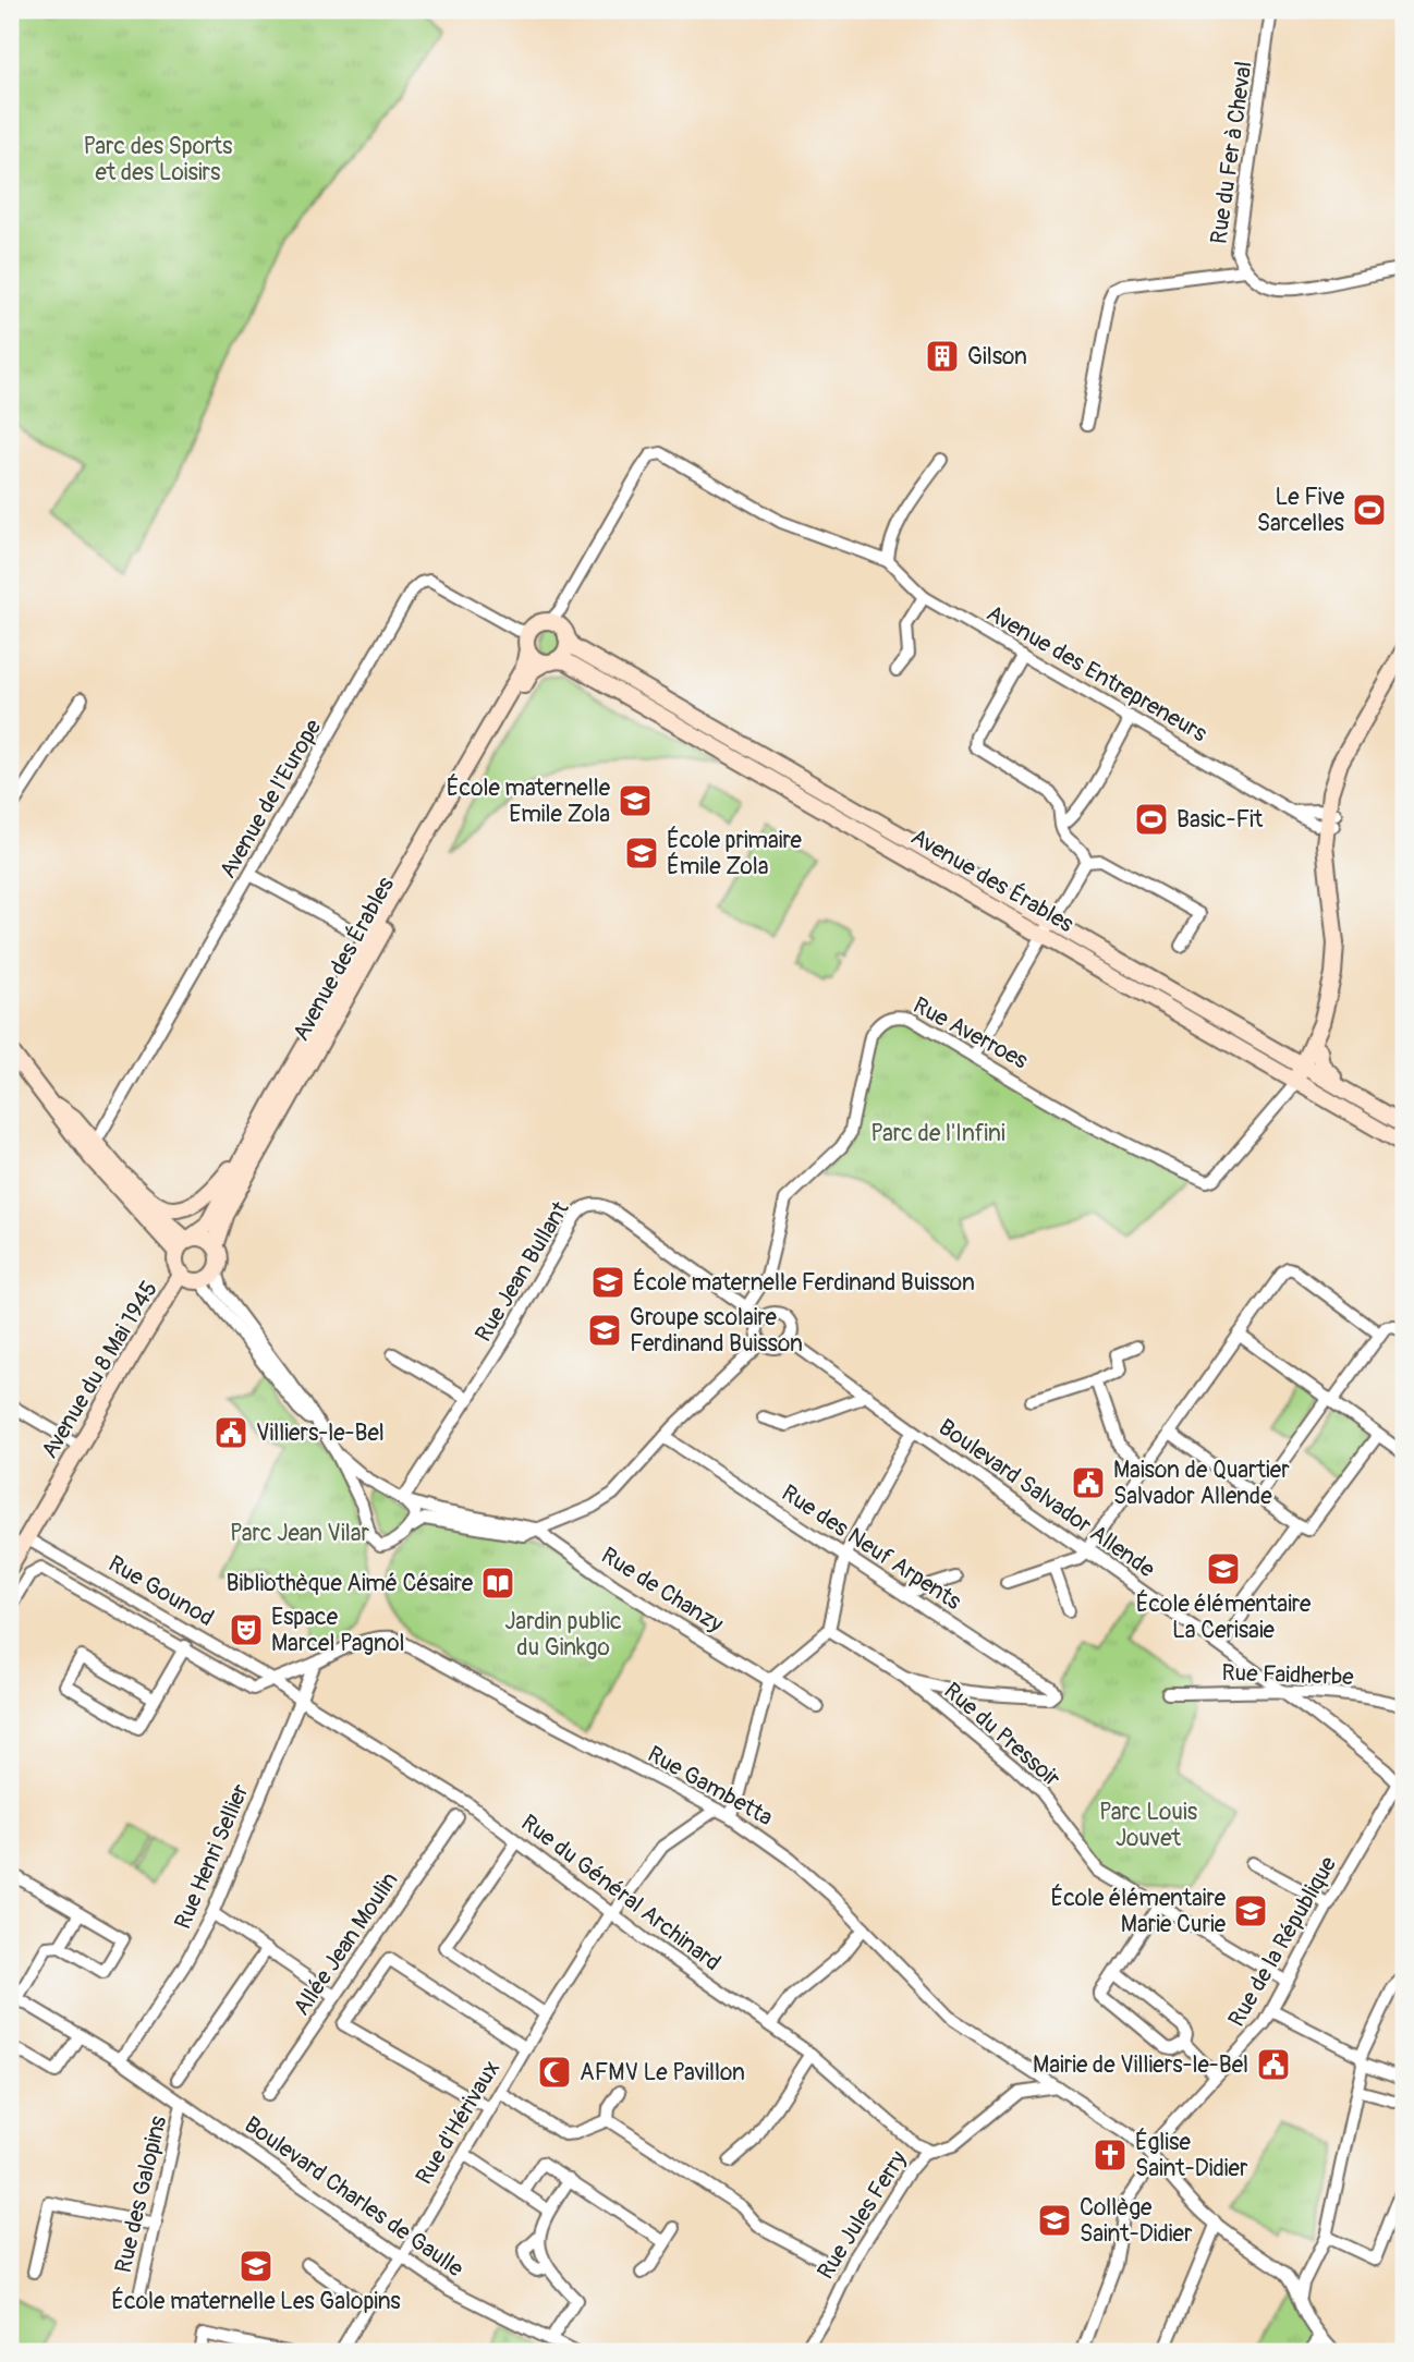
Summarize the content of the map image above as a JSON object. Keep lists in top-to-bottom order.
{
  "streets": {
    "main road": ["Avenue des Érables", "Avenue du 8 Mai 1945"],
    "street": [
      "Rue du Fer à Cheval",
      "Avenue des Entrepreneurs",
      "Avenue de l'Europe",
      "Rue Averroes",
      "Rue Jean Bullant",
      "Boulevard Salvador Allende",
      "Rue des Neuf Arpents",
      "Rue de Chanzy",
      "Rue Gounod",
      "Rue Faidherbe",
      "Rue du Pressoir",
      "Rue Gambetta",
      "Rue Henri Sellier",
      "Rue du Général Archinard",
      "Rue de la République",
      "Allée Jean Moulin",
      "Rue d'Hérivaux",
      "Rue des Galopins",
      "Boulevard Charles de Gaulle",
      "Rue Jules Ferry"
    ]
  },
  "crossings": [
    ["Avenue des Entrepreneurs", "Avenue de l'Europe"],
    ["Avenue des Entrepreneurs", "Avenue des Érables"],
    ["Avenue de l'Europe", "Avenue des Érables"],
    ["Avenue des Érables", "Rue Averroes"],
    ["Avenue des Érables", "Avenue du 8 Mai 1945"],
    ["Rue Averroes", "Rue Jean Bullant"],
    ["Rue Jean Bullant", "Boulevard Salvador Allende"],
    ["Avenue du 8 Mai 1945", "Rue Gounod"],
    ["Boulevard Salvador Allende", "Rue Faidherbe"],
    ["Boulevard Salvador Allende", "Rue de la République"],
    ["Rue des Neuf Arpents", "Rue du Pressoir"],
    ["Rue Gounod", "Rue Gambetta"],
    ["Rue Gounod", "Rue du Général Archinard"],
    ["Rue du Pressoir", "Rue de la République"],
    ["Rue Gambetta", "Rue du Général Archinard"],
    ["Rue Gambetta", "Rue de la République"],
    ["Rue Gambetta", "Rue d'Hérivaux"],
    ["Rue Gambetta", "Rue Jules Ferry"],
    ["Rue Henri Sellier", "Rue du Général Archinard"],
    ["Rue Henri Sellier", "Boulevard Charles de Gaulle"],
    ["Rue du Général Archinard", "Rue d'Hérivaux"],
    ["Rue du Général Archinard", "Rue Jules Ferry"],
    ["Rue d'Hérivaux", "Boulevard Charles de Gaulle"],
    ["Rue des Galopins", "Boulevard Charles de Gaulle"]
  ],
  "parks": [
    "Parc des Sports et des Loisirs",
    "Parc de l'Infini",
    "Parc Jean Vilar",
    "Jardin public du Ginkgo",
    "Parc Louis Jouvet"
  ],
  "places": {
    "building": ["Gilson"],
    "sports": ["Le Five Sarcelles", "Basic-Fit"],
    "school or university": [
      "École maternelle Emile Zola",
      "École primaire Émile Zola",
      "École maternelle Ferdinand Buisson",
      "Groupe scolaire Ferdinand Buisson",
      "École élémentaire La Cerisaie",
      "École élémentaire Marie Curie",
      "Collège Saint-Didier",
      "École maternelle Les Galopins"
    ],
    "public building": ["Villiers-le-Bel", "Maison de Quartier Salvador Allende", "Mairie de Villiers-le-Bel"],
    "library": ["Bibliothèque Aimé Césaire"],
    "theatre": ["Espace Marcel Pagnol"],
    "mosque": ["AFMV Le Pavillon"],
    "church": ["Église Saint-Didier"]
  }
}
